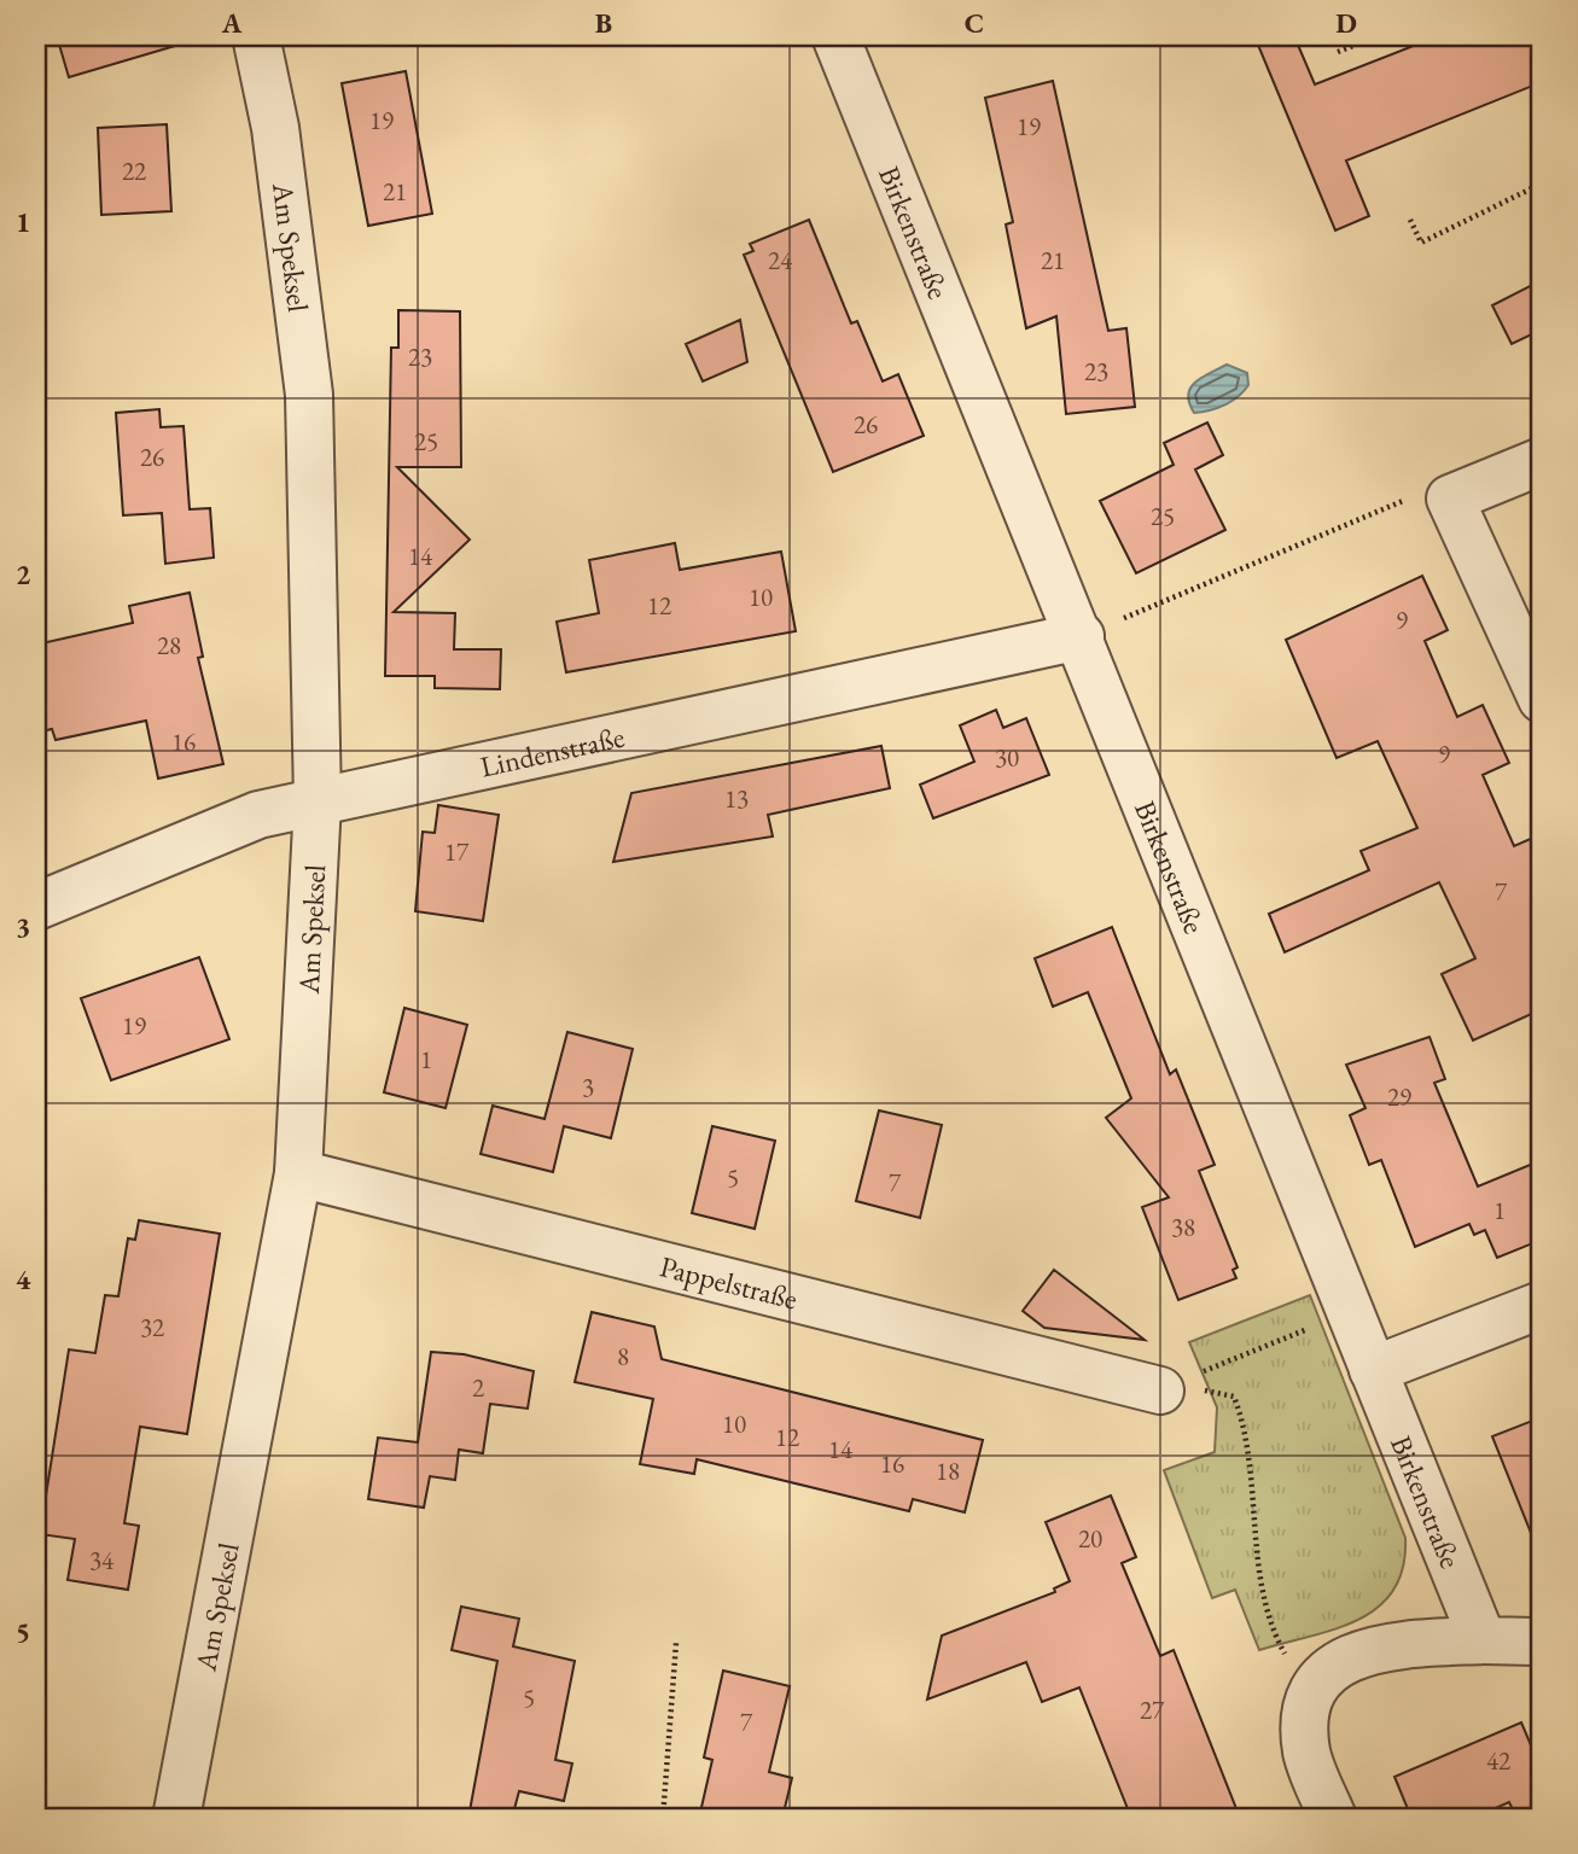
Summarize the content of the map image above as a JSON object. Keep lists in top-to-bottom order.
{
  "streets": {
    "street": [
      "Birkenstraße",
      "Am Speksel",
      "Lindenstraße",
      "Pappelstraße"
    ]
  },
  "crossings": [
    ["Birkenstraße", "Lindenstraße"],
    ["Am Speksel", "Lindenstraße"],
    ["Am Speksel", "Pappelstraße"]
  ],
  "house_numbers": [
    "19",
    "19",
    "22",
    "21",
    "24",
    "21",
    "23",
    "23",
    "26",
    "25",
    "26",
    "25",
    "14",
    "10",
    "12",
    "9",
    "28",
    "16",
    "9",
    "30",
    "13",
    "17",
    "7",
    "19",
    "1",
    "3",
    "29",
    "5",
    "7",
    "1",
    "38",
    "32",
    "8",
    "2",
    "10",
    "12",
    "14",
    "16",
    "18",
    "20",
    "34",
    "5",
    "27",
    "7",
    "42"
  ],
  "grid": {
    "columns": [
      "A",
      "B",
      "C",
      "D"
    ],
    "rows": [
      "1",
      "2",
      "3",
      "4",
      "5"
    ]
  }
}
